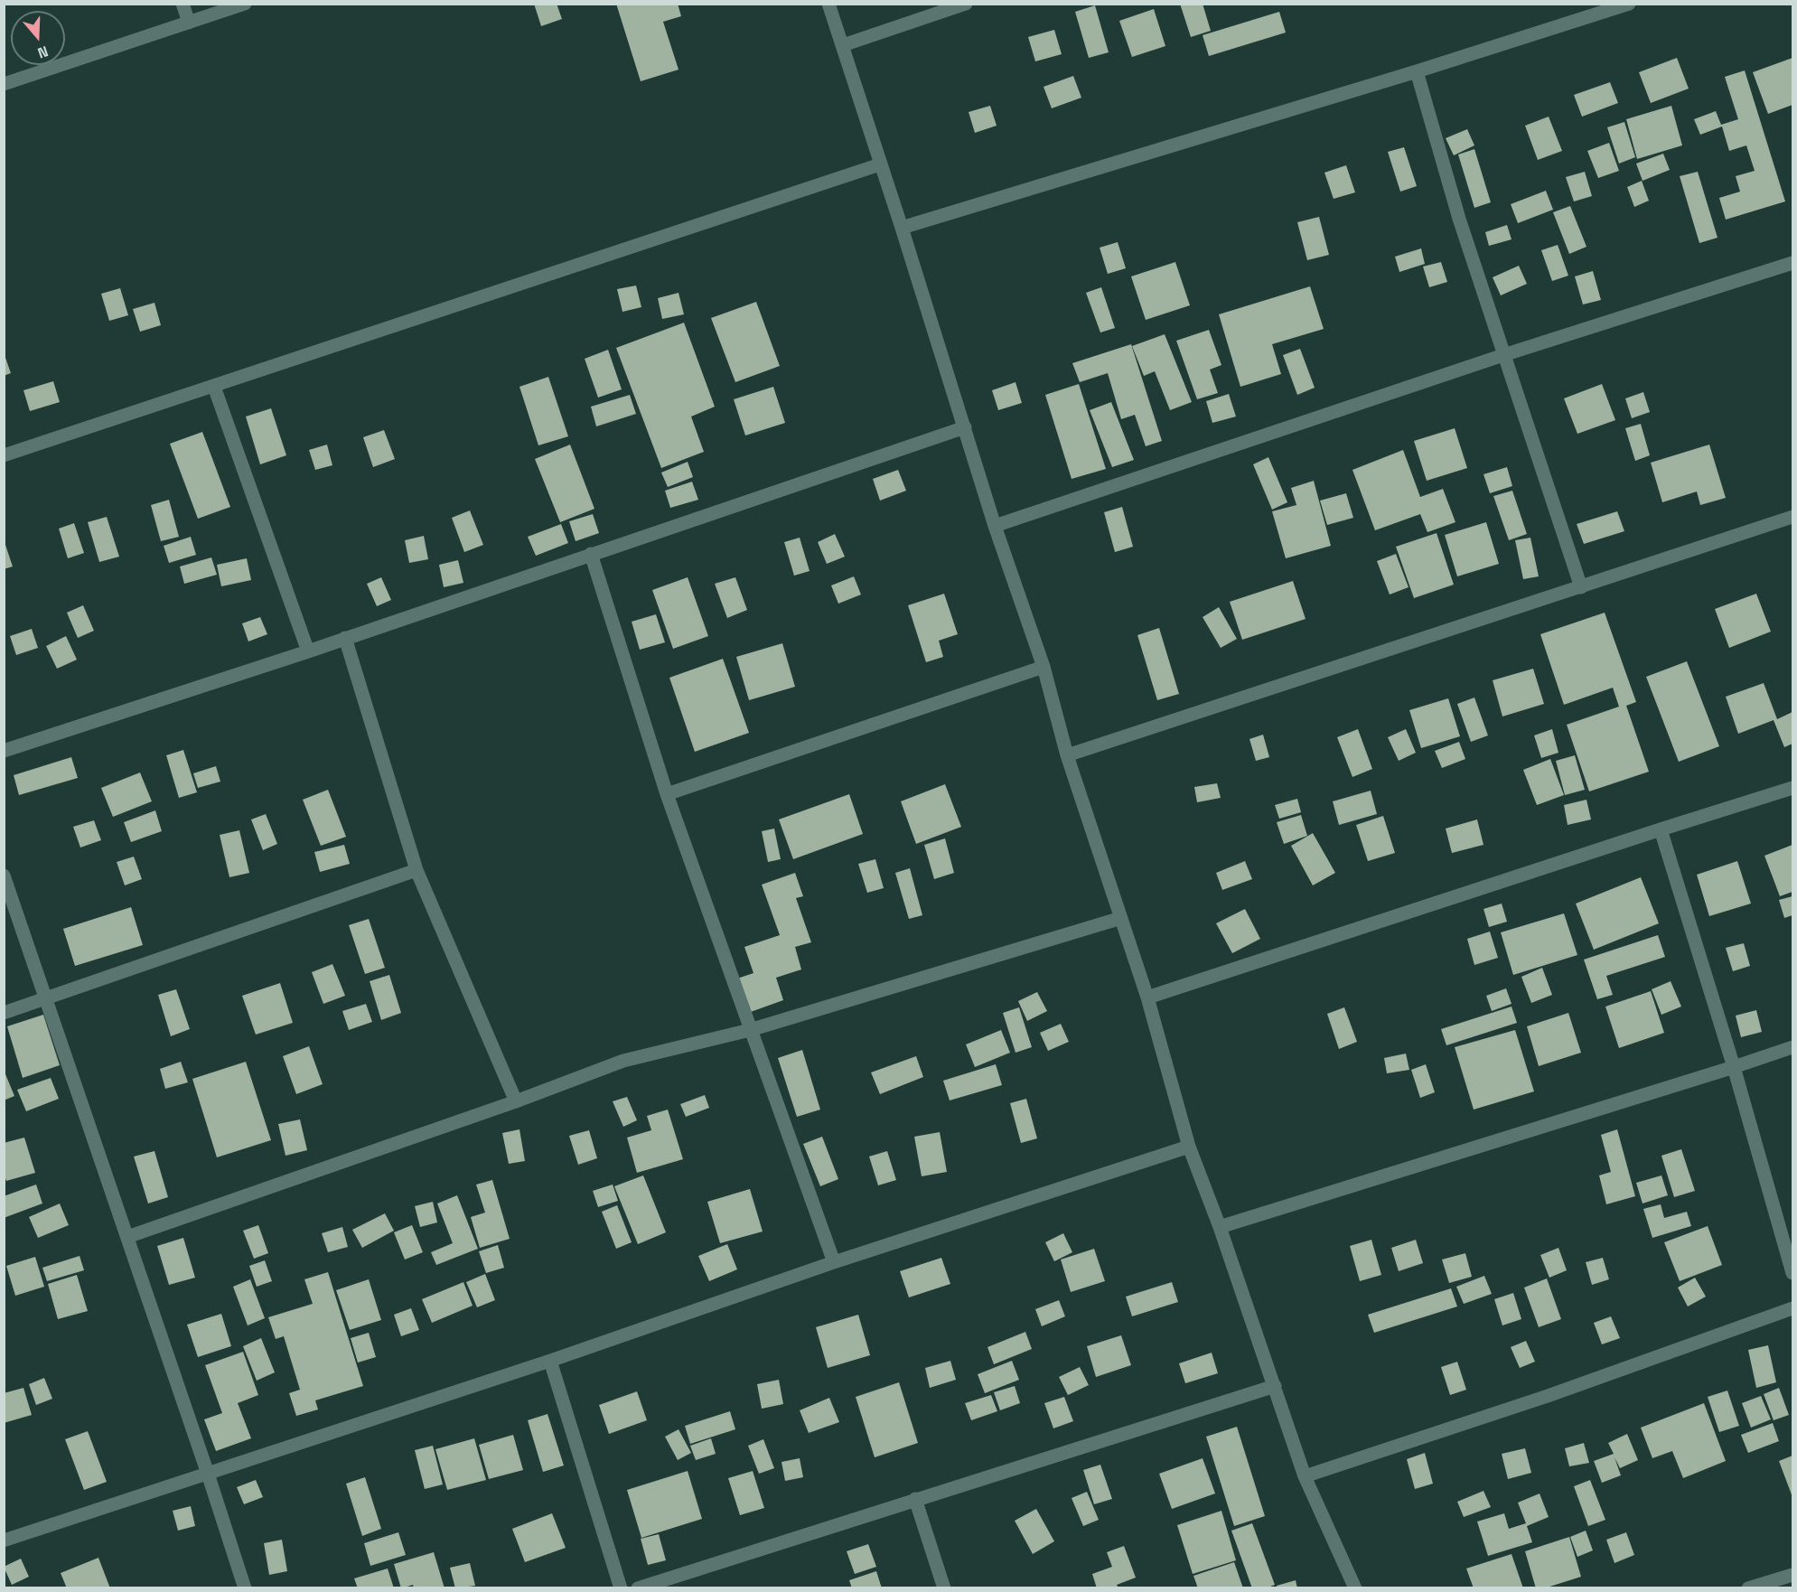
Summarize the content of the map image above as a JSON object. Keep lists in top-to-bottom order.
{
  "north": "bottom"
}
